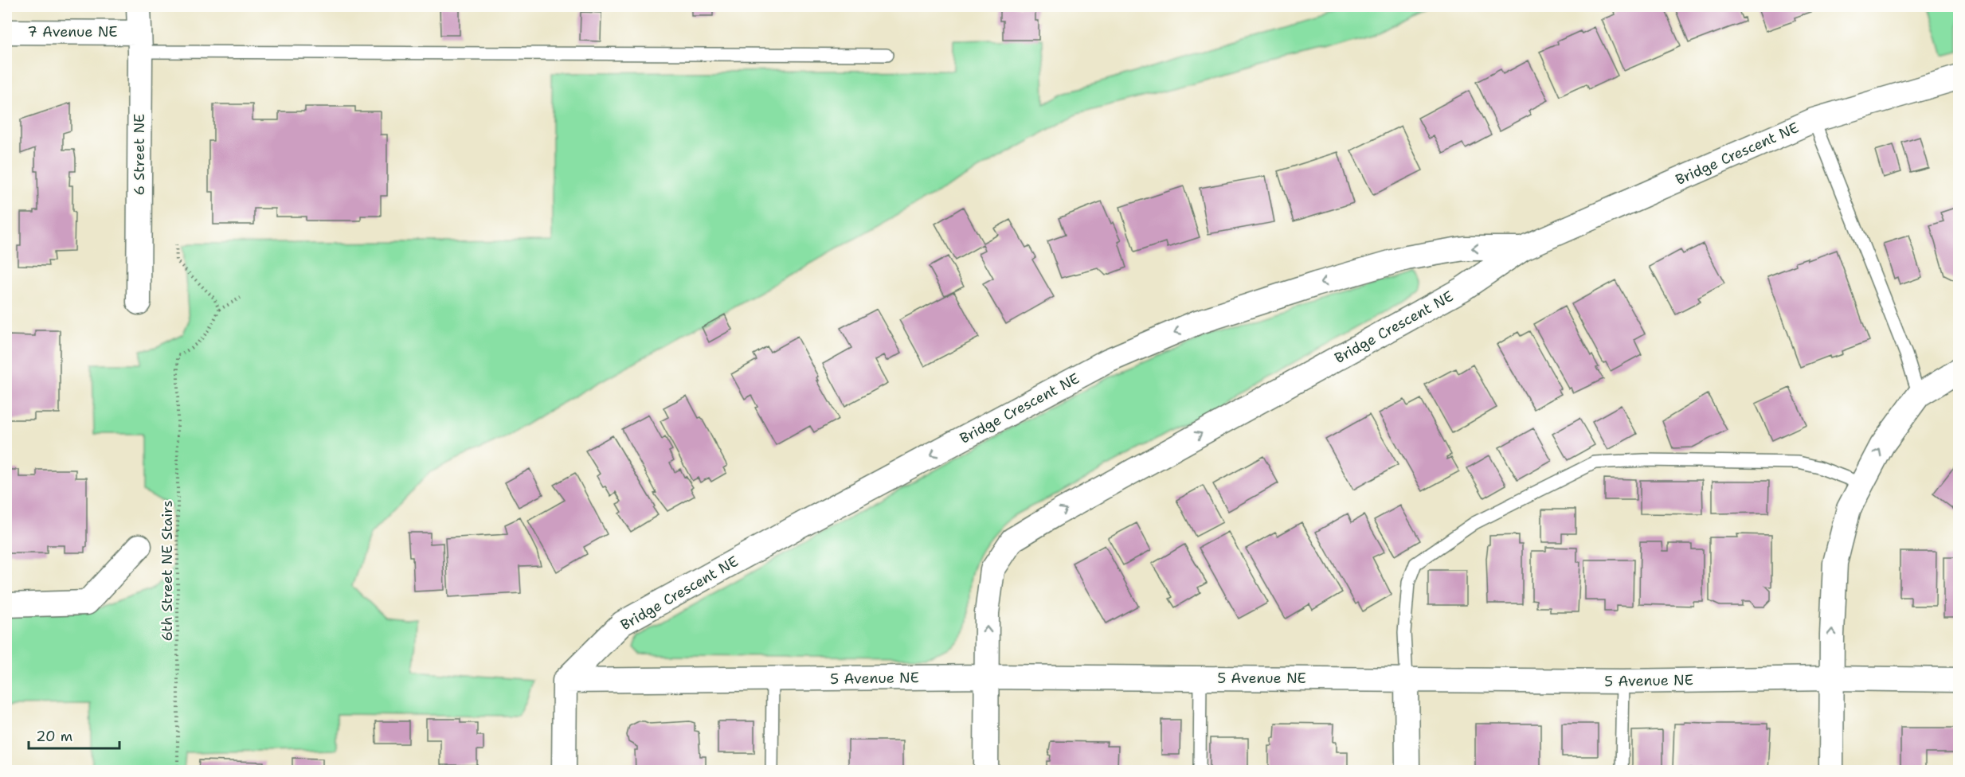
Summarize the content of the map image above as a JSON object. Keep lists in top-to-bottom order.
{
  "streets": {
    "street": [
      "7 Avenue NE",
      "Bridge Crescent NE",
      "6 Street NE",
      "5 Avenue NE"
    ],
    "path": ["6th Street NE Stairs"]
  },
  "crossings": [
    ["7 Avenue NE", "6 Street NE"],
    ["Bridge Crescent NE", "5 Avenue NE"]
  ],
  "scale_bar": "20 m"
}
